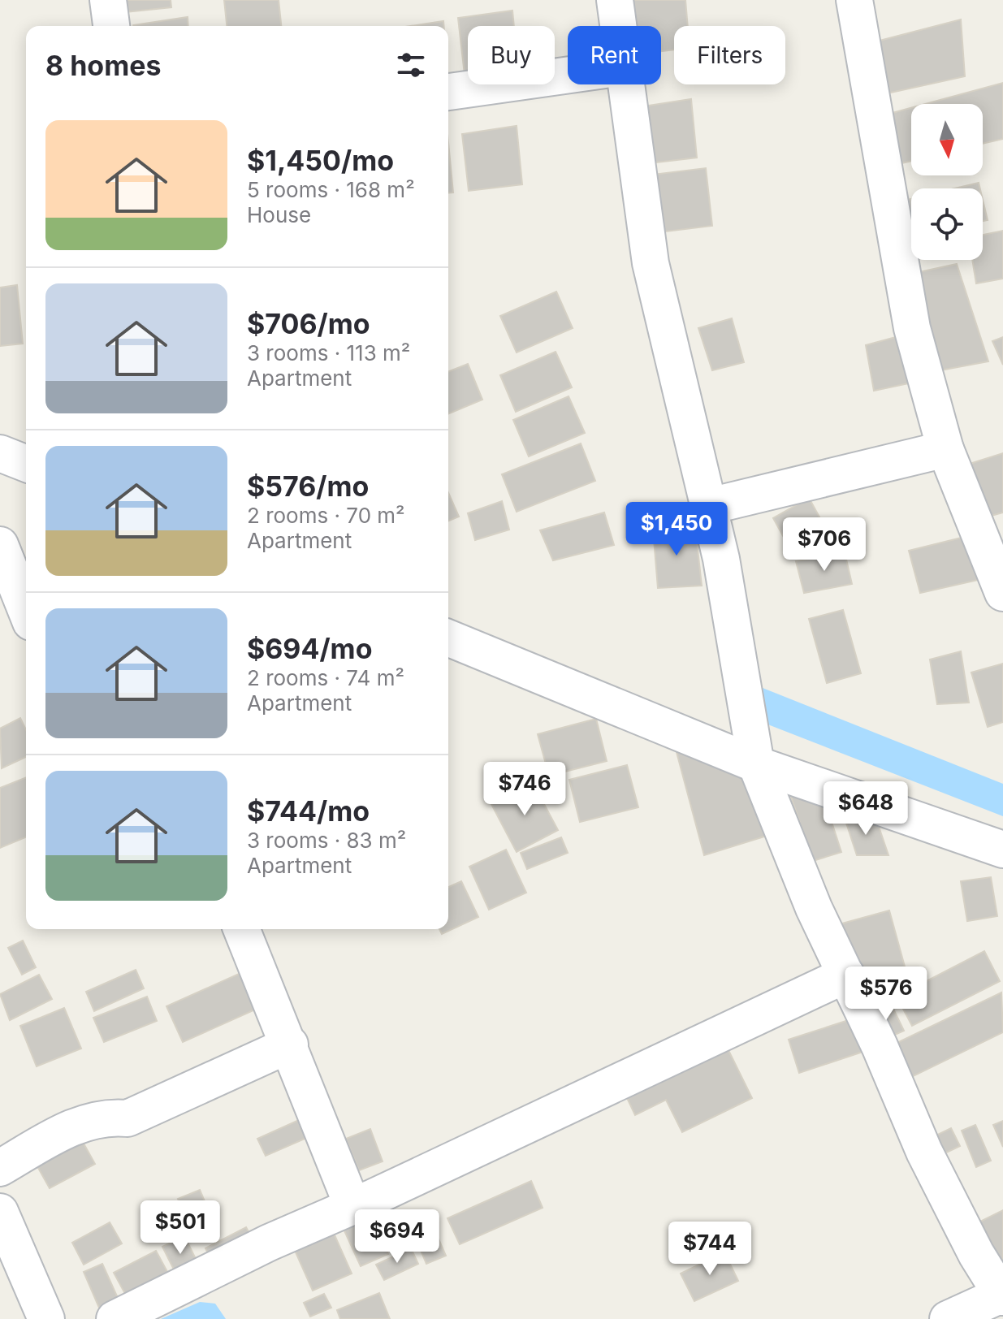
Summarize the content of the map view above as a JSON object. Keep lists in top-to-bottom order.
{
  "north": "bottom",
  "page": {
    "chip": ["Buy", "Rent", "Filters"],
    "heading": "8 homes",
    "list": [
      {
        "name": "$1,450/mo",
        "note": "5 rooms · 168 m² · House"
      },
      {
        "name": "$706/mo",
        "note": "3 rooms · 113 m² · Apartment"
      },
      {
        "name": "$576/mo",
        "note": "2 rooms · 70 m² · Apartment"
      },
      {
        "name": "$694/mo",
        "note": "2 rooms · 74 m² · Apartment"
      },
      {
        "name": "$744/mo",
        "note": "3 rooms · 83 m² · Apartment"
      }
    ],
    "price": [
      "$1,450",
      "$706",
      "$746",
      "$648",
      "$576",
      "$501",
      "$694",
      "$744"
    ]
  }
}
